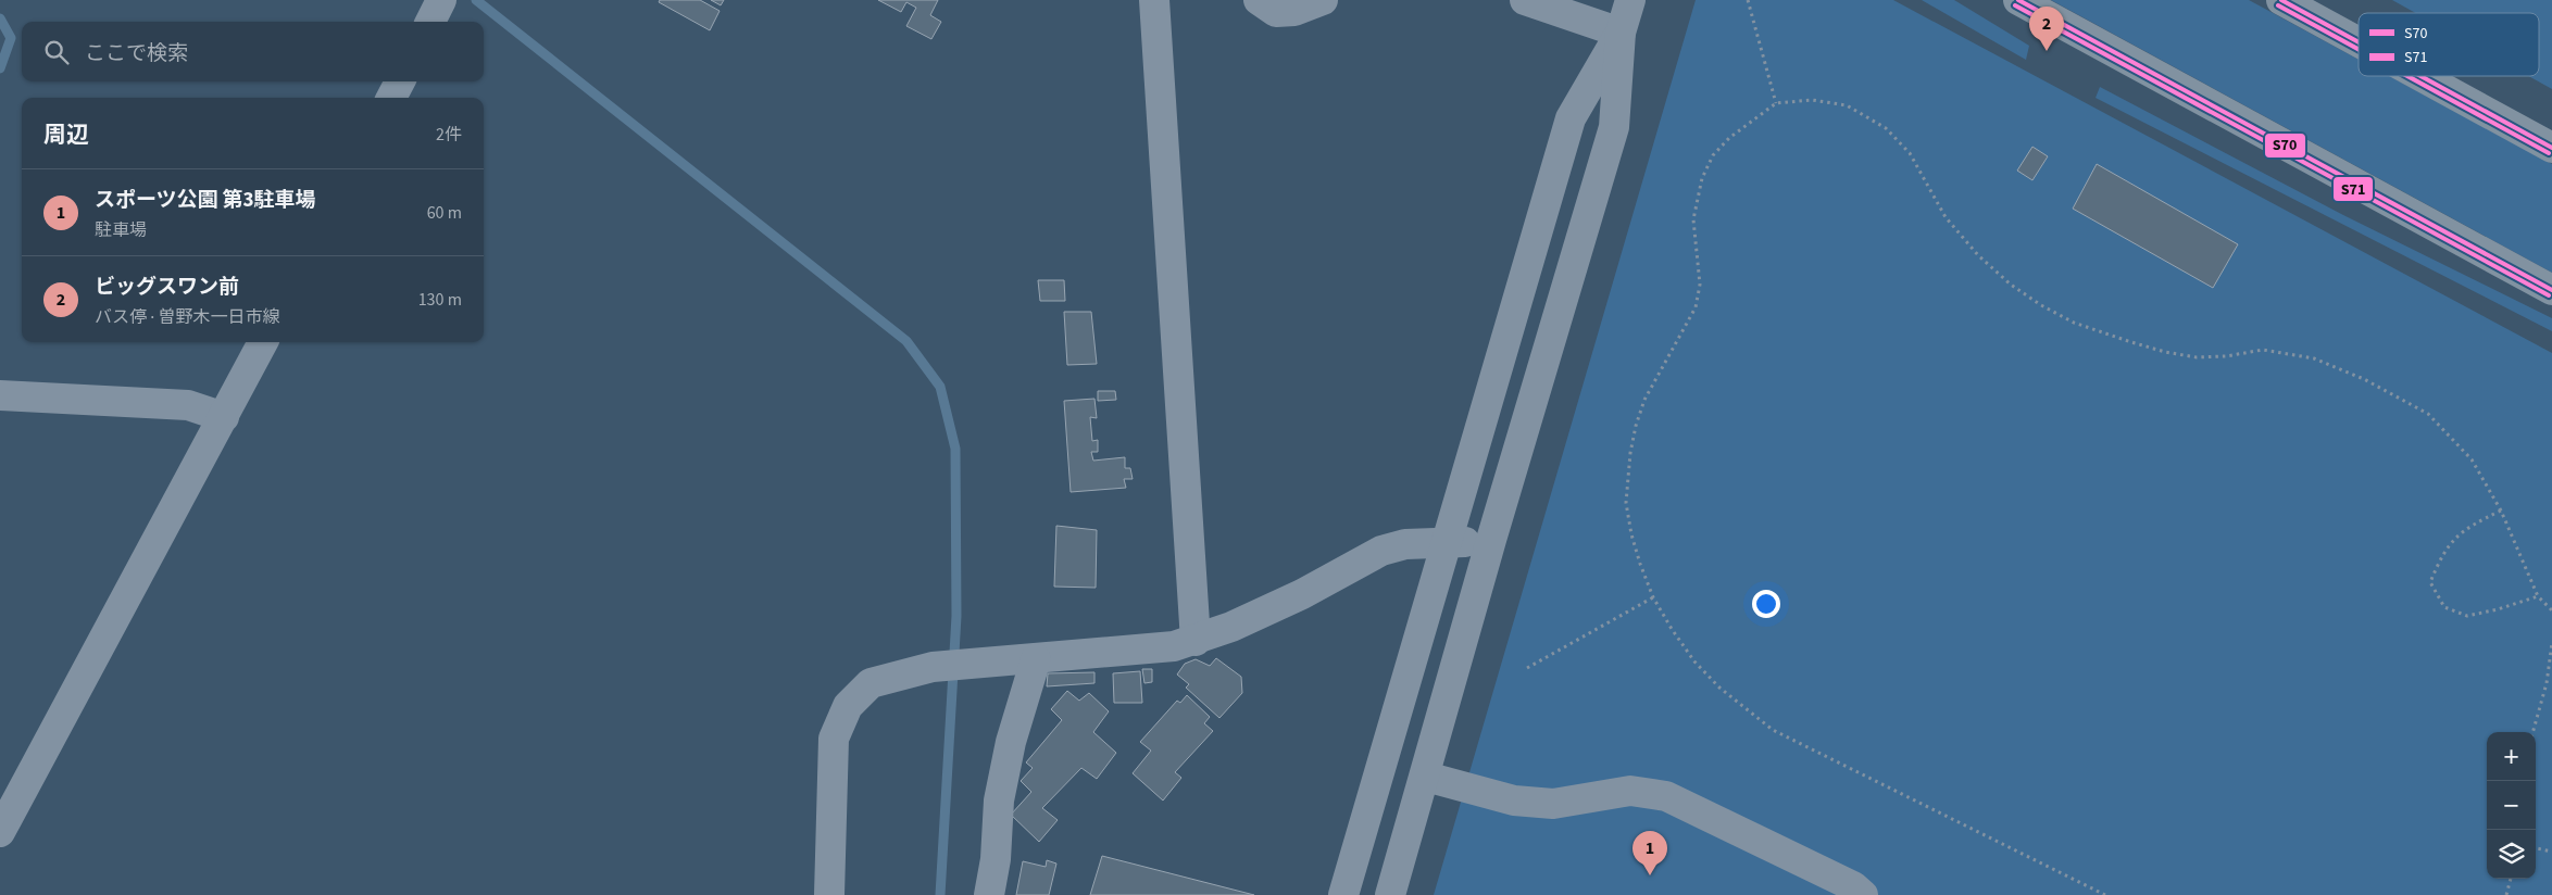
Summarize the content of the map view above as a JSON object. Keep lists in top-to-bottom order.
{
  "lines": ["transit line S70", "transit line S71"],
  "legend": ["S70", "S71"],
  "page": {
    "pins": ["2", "1"],
    "search": "ここで検索",
    "heading": ["周辺", "2件"],
    "list": [
      {
        "mark": "1",
        "name": "スポーツ公園 第3駐車場",
        "note": "駐車場",
        "value": "60 m"
      },
      {
        "mark": "2",
        "name": "ビッグスワン前",
        "note": "バス停 · 曽野木一日市線",
        "value": "130 m"
      }
    ],
    "map_buttons": ["+", "−"]
  }
}
